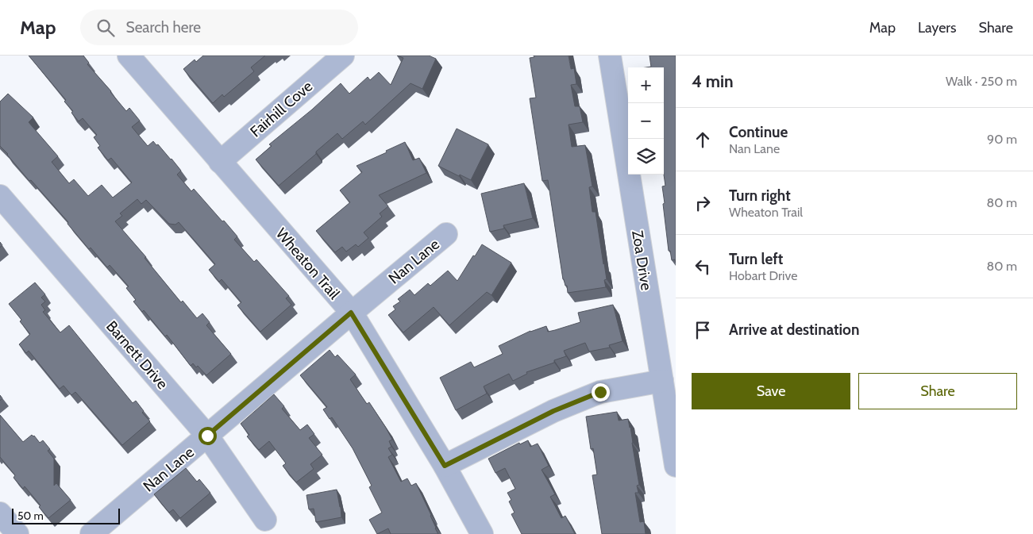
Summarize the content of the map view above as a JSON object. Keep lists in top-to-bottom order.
{
  "streets": {
    "street": [
      "Fairhill Cove",
      "Zoa Drive",
      "Nan Lane",
      "Wheaton Trail",
      "Barnett Drive"
    ]
  },
  "crossings": [
    ["Fairhill Cove", "Wheaton Trail"],
    ["Nan Lane", "Wheaton Trail"],
    ["Nan Lane", "Barnett Drive"]
  ],
  "scale_bar": "50 m",
  "page": {
    "header": "Map",
    "search": "Search here",
    "nav": ["Map", "Layers", "Share"],
    "heading": ["4 min", "Walk · 250 m"],
    "map_buttons": ["+", "−"],
    "list": [
      ["Continue", "Nan Lane", "90 m"],
      ["Turn right", "Wheaton Trail", "80 m"],
      ["Turn left", "Hobart Drive", "80 m"],
      "Arrive at destination"
    ],
    "buttons": ["Save", "Share"],
    "scale": "50 m"
  }
}
